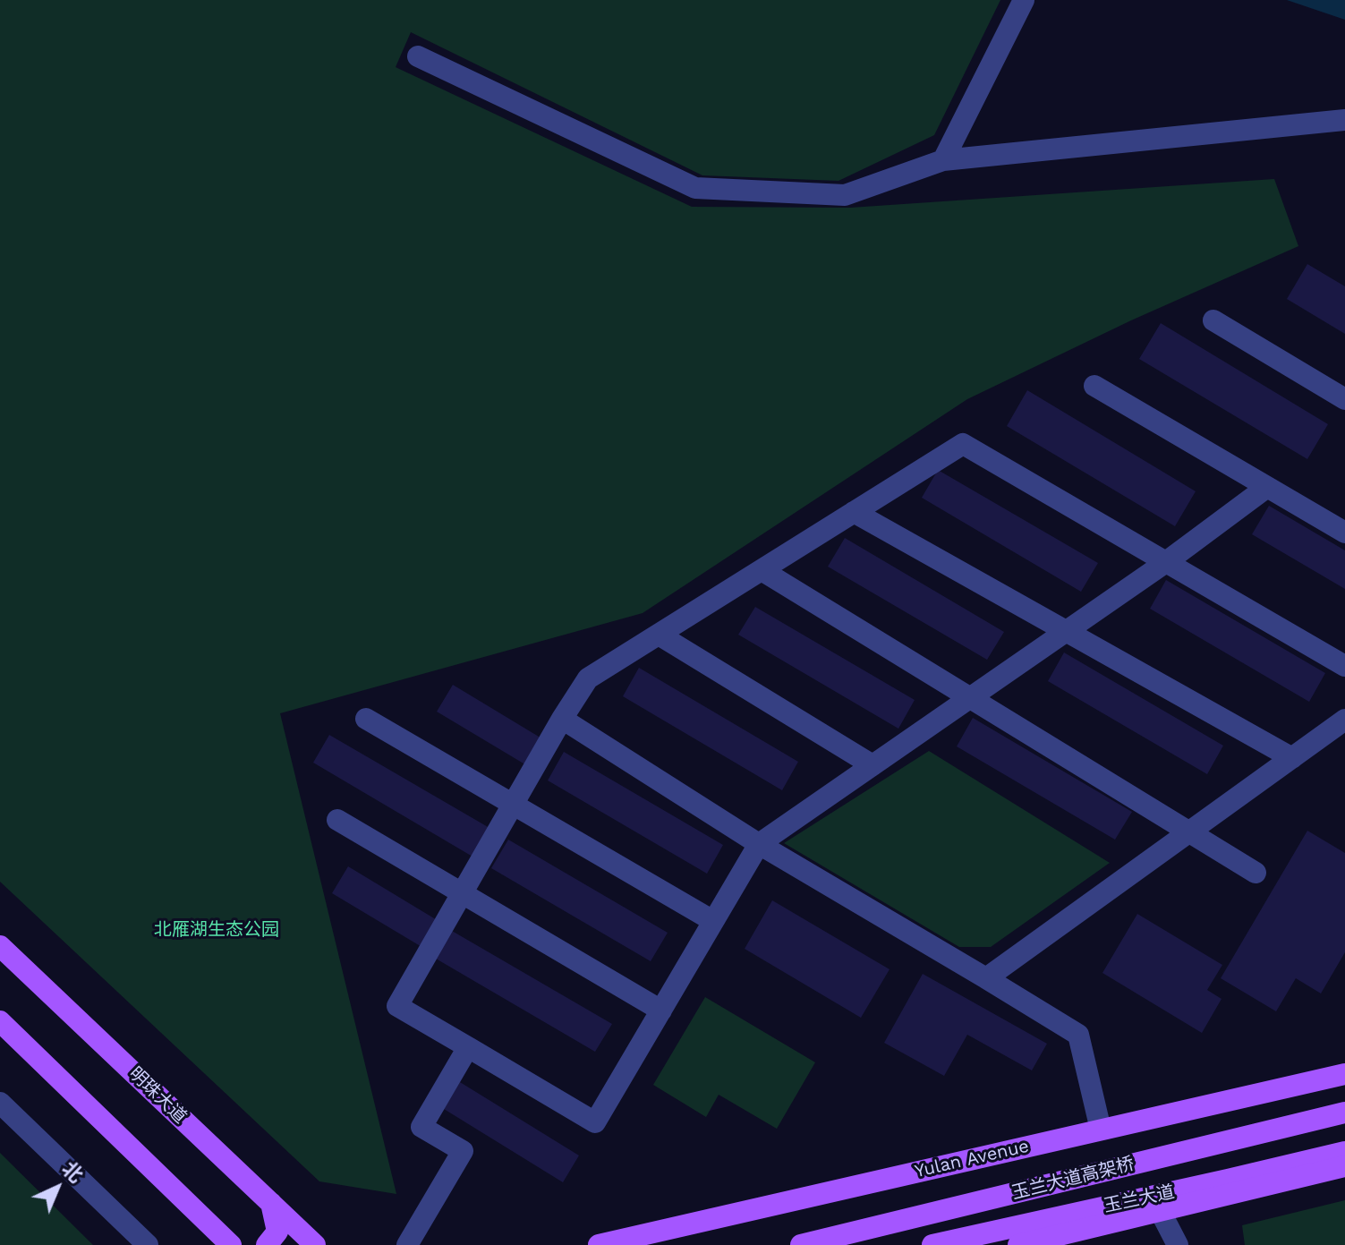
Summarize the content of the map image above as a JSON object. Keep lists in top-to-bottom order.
{
  "streets": {
    "main road": [
      "明珠大道",
      "Yulan Avenue",
      "玉兰大道高架桥",
      "玉兰大道"
    ]
  },
  "parks": ["北雁湖生态公园"],
  "north": "top right"
}
